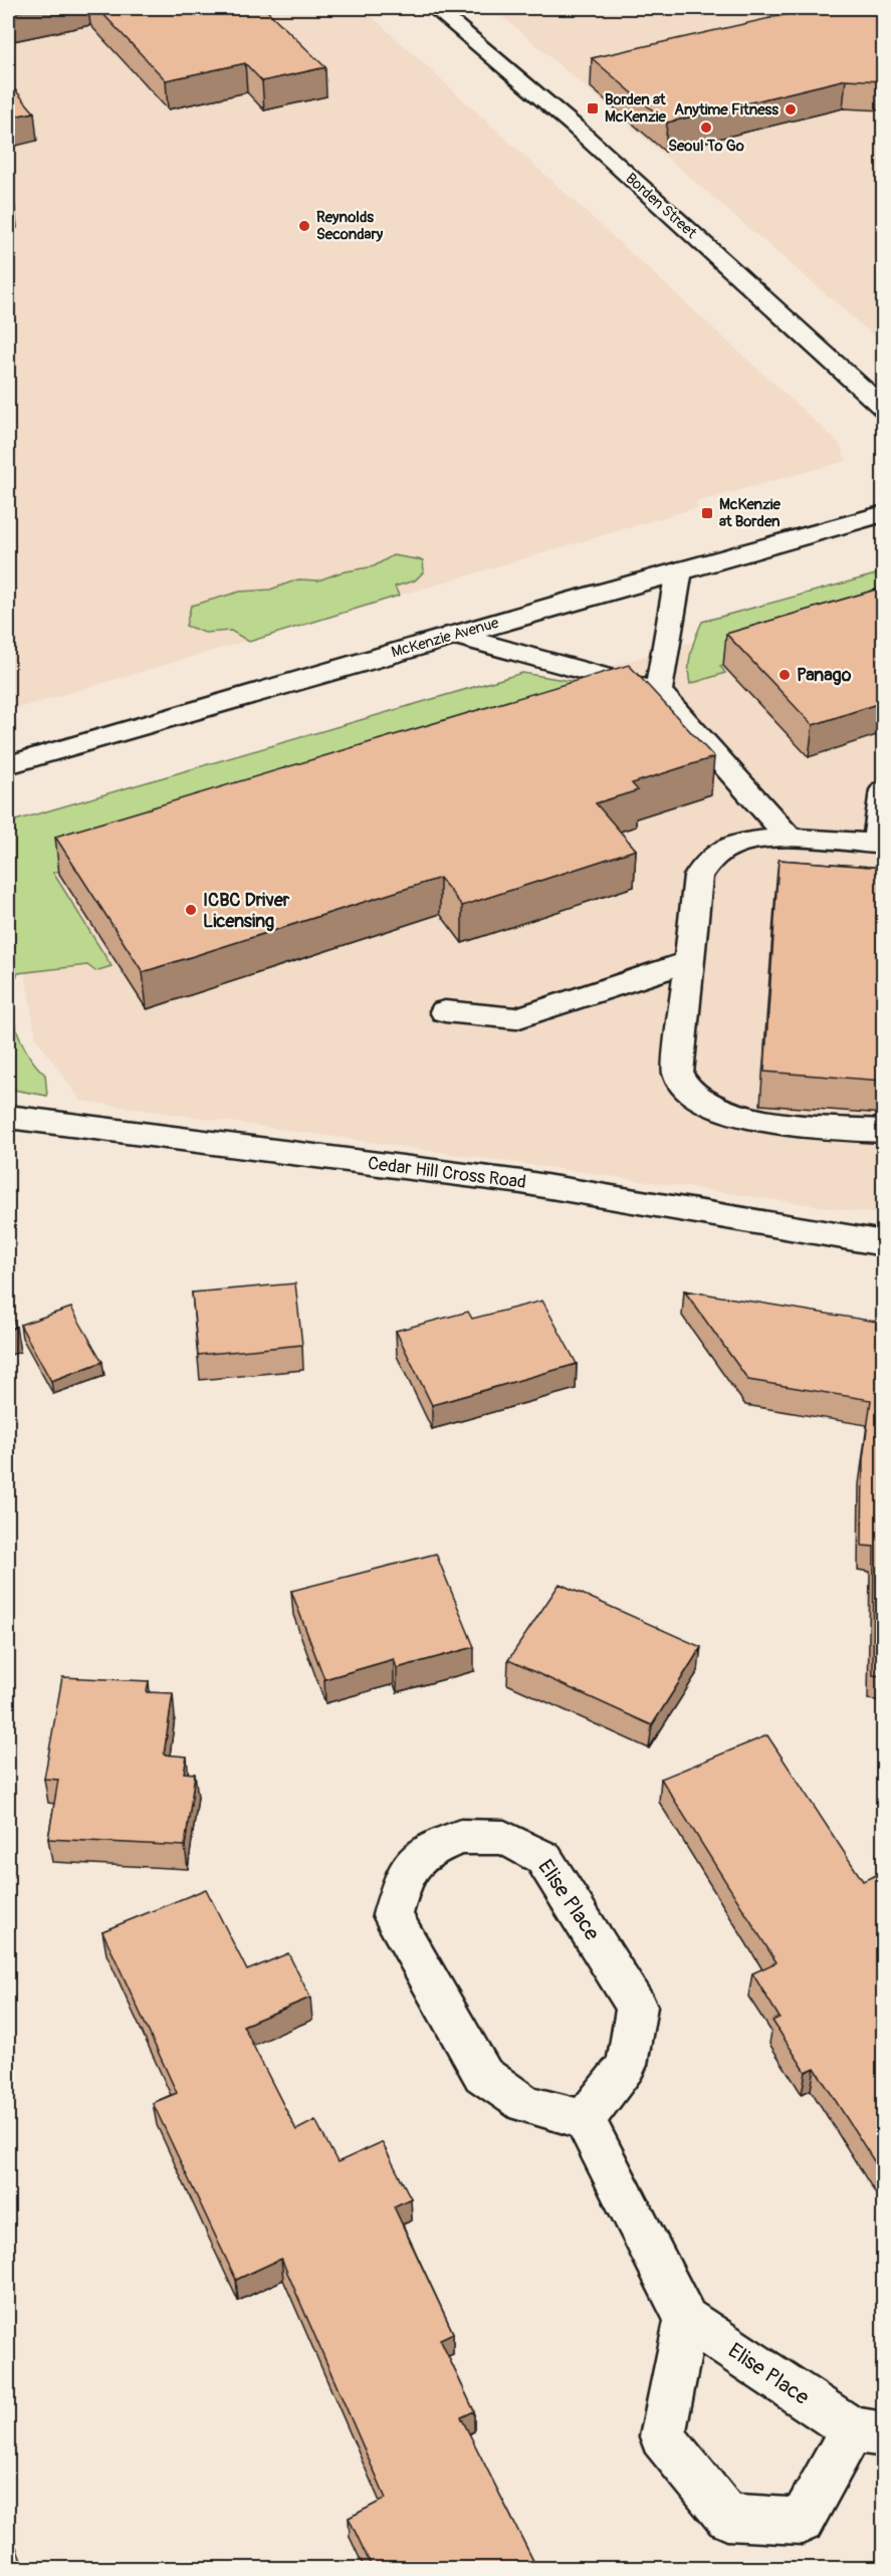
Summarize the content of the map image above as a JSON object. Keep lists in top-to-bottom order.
{
  "streets": {
    "street": [
      "Borden Street",
      "McKenzie Avenue",
      "Cedar Hill Cross Road",
      "Elise Place"
    ]
  },
  "places": {
    "transit": ["Borden at McKenzie", "McKenzie at Borden"],
    "other": [
      "Anytime Fitness",
      "Seoul To Go",
      "Reynolds Secondary",
      "Panago",
      "ICBC Driver Licensing"
    ]
  }
}
